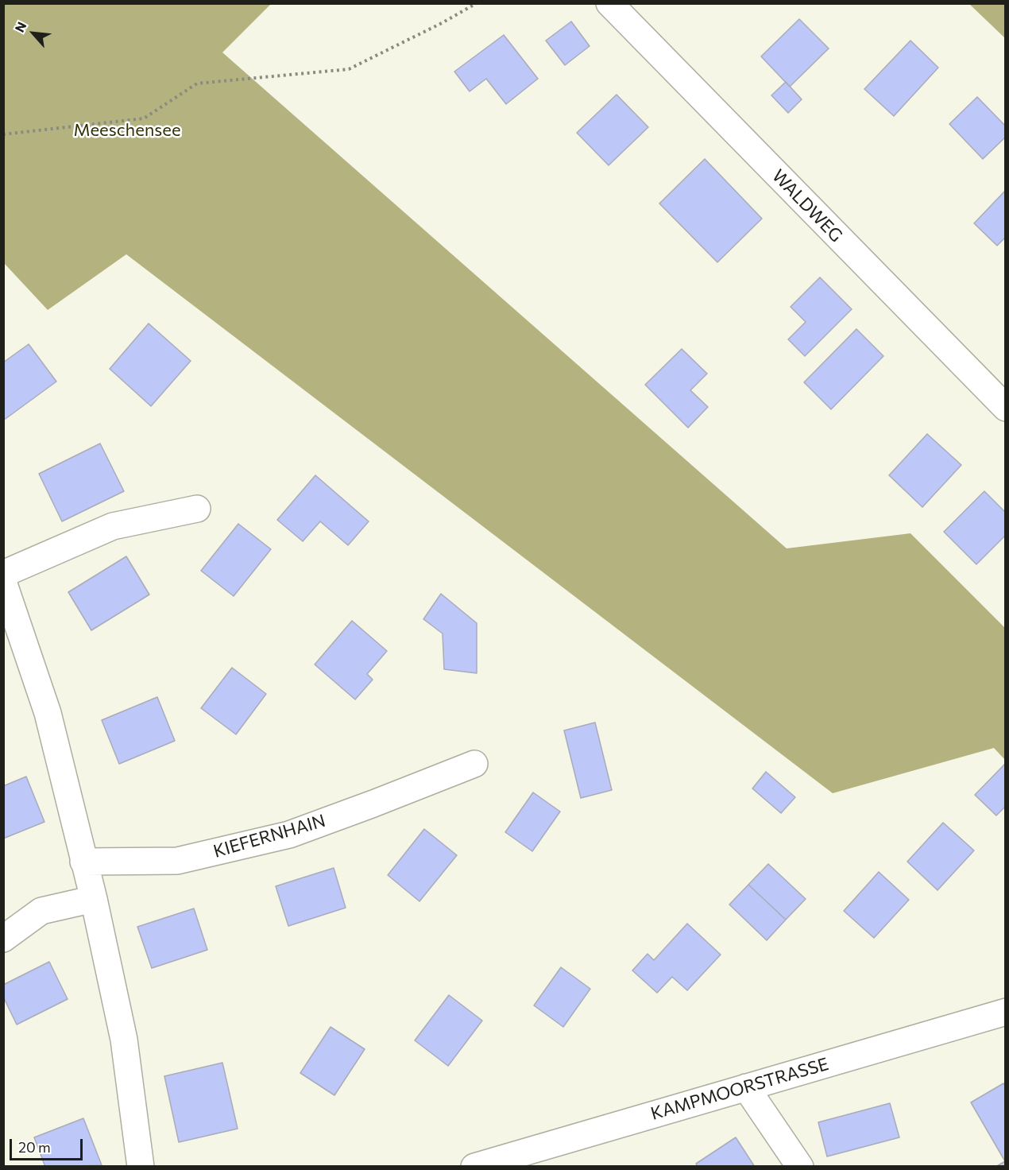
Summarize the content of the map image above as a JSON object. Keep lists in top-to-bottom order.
{
  "streets": {
    "street": ["WALDWEG", "KIEFERNHAIN", "KAMPMOORSTRASSE"]
  },
  "parks": ["Meeschensee"],
  "scale_bar": "20 m",
  "north": "top left"
}
